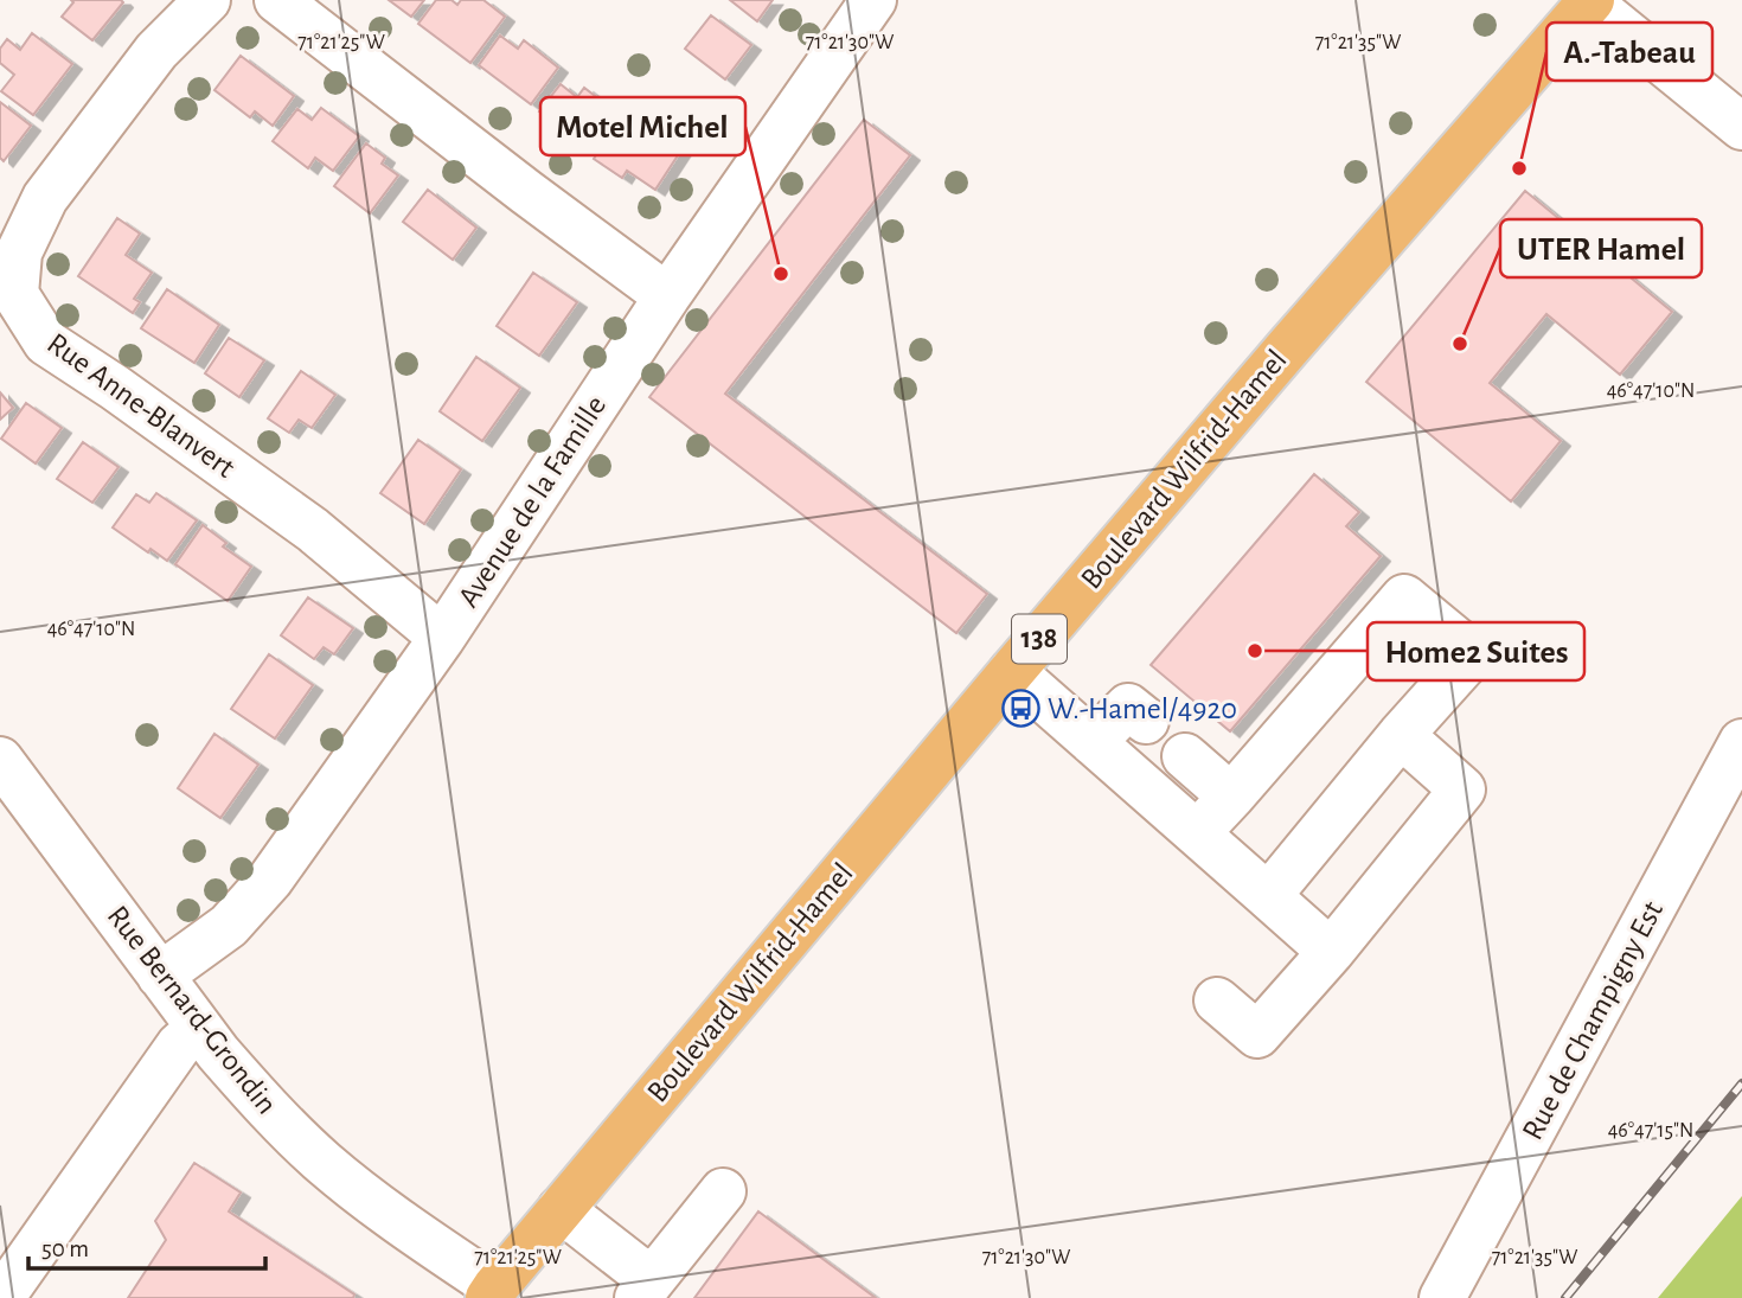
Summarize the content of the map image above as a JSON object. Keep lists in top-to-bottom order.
{
  "streets": {
    "main road": ["Boulevard Wilfrid-Hamel", "138"],
    "street": [
      "Rue Anne-Blanvert",
      "Avenue de la Famille",
      "Rue Bernard-Grondin",
      "Rue de Champigny Est"
    ]
  },
  "crossings": [
    ["Rue Anne-Blanvert", "Avenue de la Famille"],
    ["Boulevard Wilfrid-Hamel", "Rue Bernard-Grondin"],
    ["Avenue de la Famille", "Rue Bernard-Grondin"]
  ],
  "places": {
    "other": [
      "A.-Tabeau",
      "Motel Michel",
      "UTER Hamel",
      "Home2 Suites"
    ],
    "bus stop": ["W.-Hamel/4920"]
  },
  "scale_bar": "50 m",
  "coordinates": [
    "71°21'25\"W",
    "71°21'30\"W",
    "71°21'35\"W",
    "46°47'10\"N",
    "46°47'15\"N"
  ]
}
